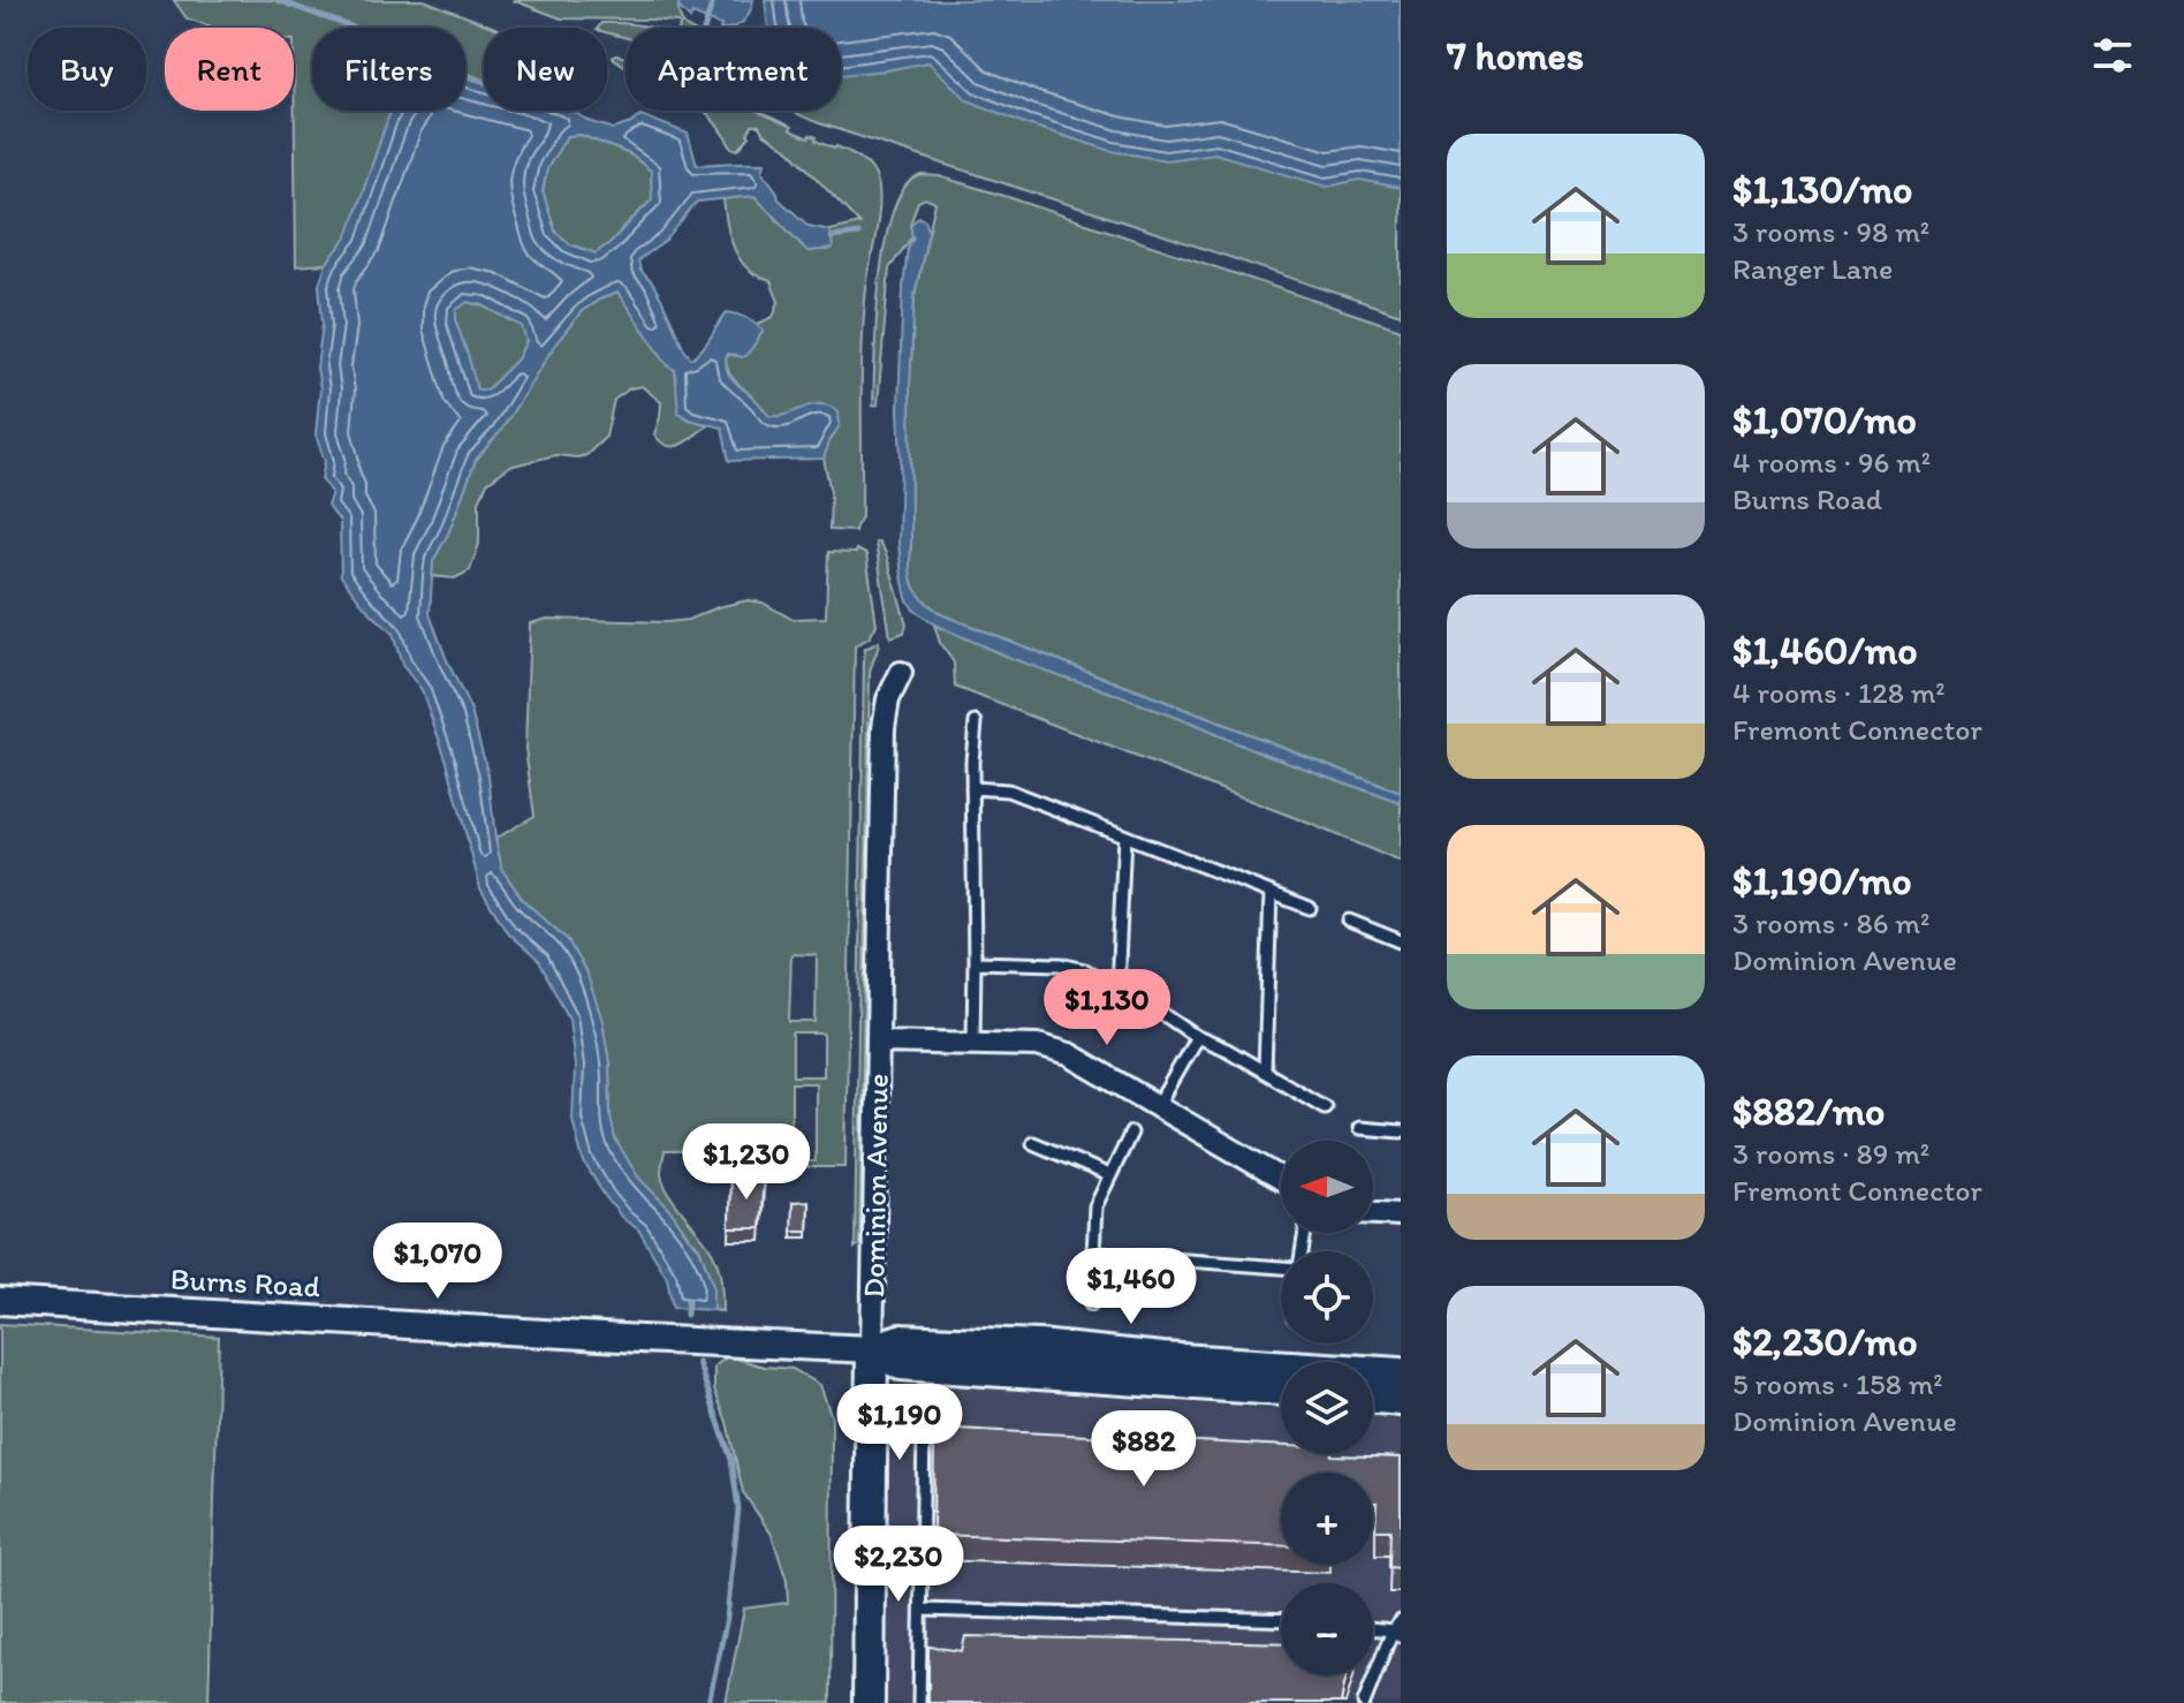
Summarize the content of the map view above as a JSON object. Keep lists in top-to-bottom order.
{
  "streets": {
    "main road": ["Dominion Avenue"],
    "street": ["Burns Road"]
  },
  "crossings": [
    ["Dominion Avenue", "Burns Road"]
  ],
  "north": "left",
  "page": {
    "heading": "7 homes",
    "chip": [
      "Buy",
      "Rent",
      "Filters",
      "New",
      "Apartment"
    ],
    "list": [
      {
        "name": "$1,130/mo",
        "note": "3 rooms · 98 m² · Ranger Lane"
      },
      {
        "name": "$1,070/mo",
        "note": "4 rooms · 96 m² · Burns Road"
      },
      {
        "name": "$1,460/mo",
        "note": "4 rooms · 128 m² · Fremont Connector"
      },
      {
        "name": "$1,190/mo",
        "note": "3 rooms · 86 m² · Dominion Avenue"
      },
      {
        "name": "$882/mo",
        "note": "3 rooms · 89 m² · Fremont Connector"
      },
      {
        "name": "$2,230/mo",
        "note": "5 rooms · 158 m² · Dominion Avenue"
      }
    ],
    "price": [
      "$1,130",
      "$1,230",
      "$1,070",
      "$1,460",
      "$1,190",
      "$882",
      "$2,230"
    ],
    "map_buttons": ["+", "−"]
  }
}
